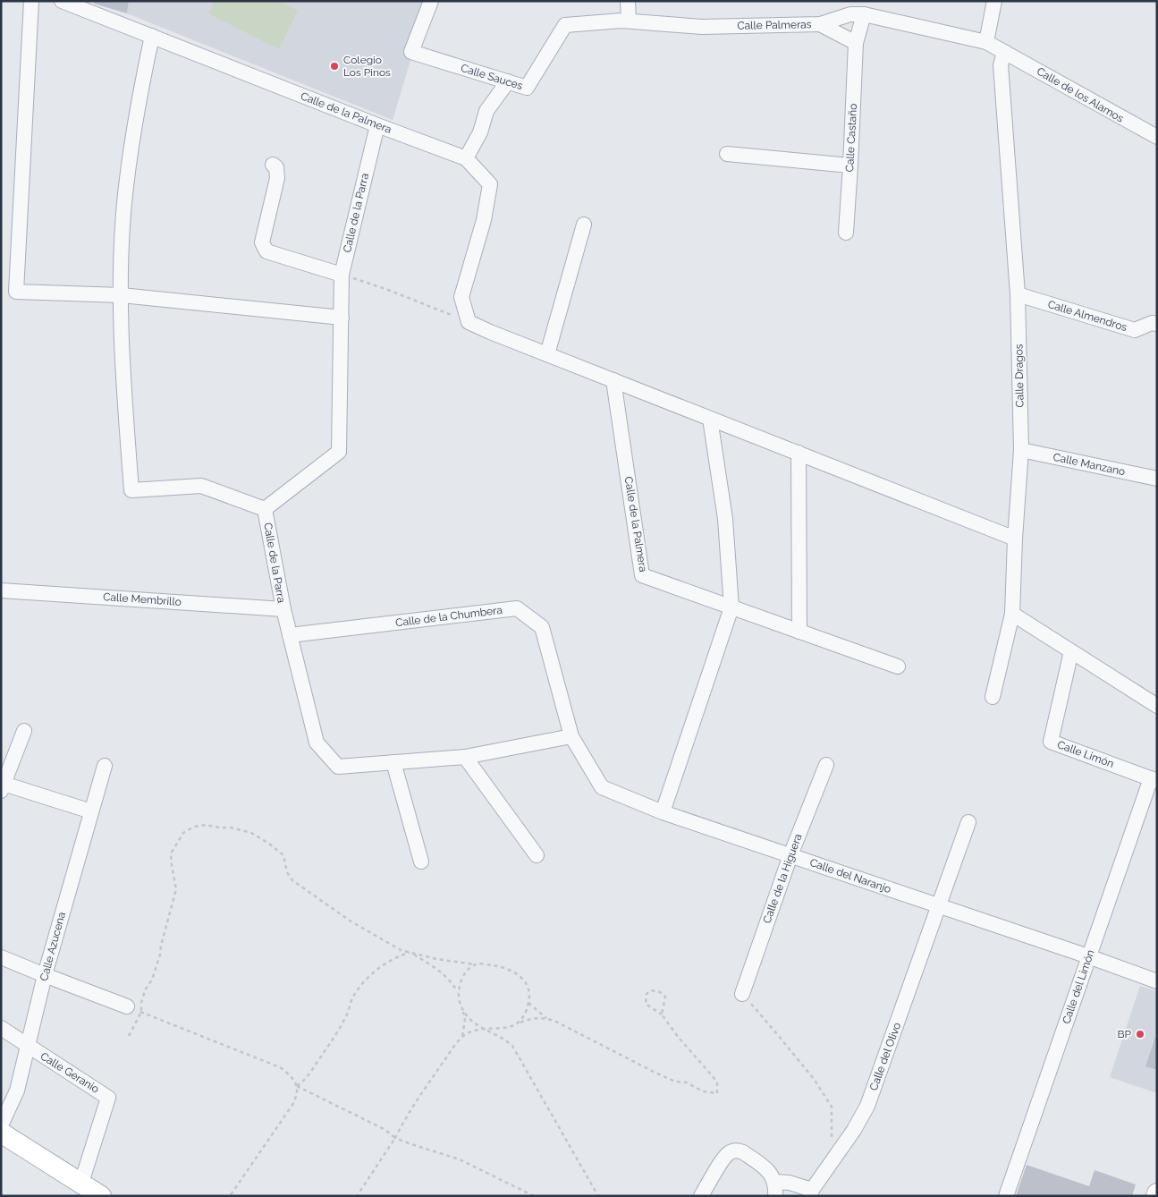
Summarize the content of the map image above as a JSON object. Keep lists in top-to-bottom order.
{
  "streets": {
    "street": [
      "Calle Palmeras",
      "Calle Sauces",
      "Calle de los Alamos",
      "Calle de la Palmera",
      "Calle Castaño",
      "Calle de la Parra",
      "Calle Almendros",
      "Calle Dragos",
      "Calle Manzano",
      "Calle Membrillo",
      "Calle de la Chumbera",
      "Calle Limón",
      "Calle del Naranjo",
      "Calle de la Higuera",
      "Calle Azucena",
      "Calle del Limón",
      "Calle del Olivo",
      "Calle Geranio"
    ]
  },
  "crossings": [
    ["Calle Palmeras", "Calle Sauces"],
    ["Calle Palmeras", "Calle de los Alamos"],
    ["Calle Palmeras", "Calle Castaño"],
    ["Calle Palmeras", "Calle Dragos"],
    ["Calle de los Alamos", "Calle Dragos"],
    ["Calle de la Palmera", "Calle de la Parra"],
    ["Calle de la Parra", "Calle Membrillo"],
    ["Calle de la Parra", "Calle de la Chumbera"],
    ["Calle de la Parra", "Calle del Naranjo"],
    ["Calle Almendros", "Calle Dragos"],
    ["Calle Dragos", "Calle Manzano"],
    ["Calle de la Chumbera", "Calle del Naranjo"],
    ["Calle Limón", "Calle del Limón"],
    ["Calle del Naranjo", "Calle de la Higuera"],
    ["Calle del Naranjo", "Calle del Limón"],
    ["Calle del Naranjo", "Calle del Olivo"],
    ["Calle Azucena", "Calle Geranio"]
  ],
  "places": ["Colegio Los Pinos", "BP"]
}
